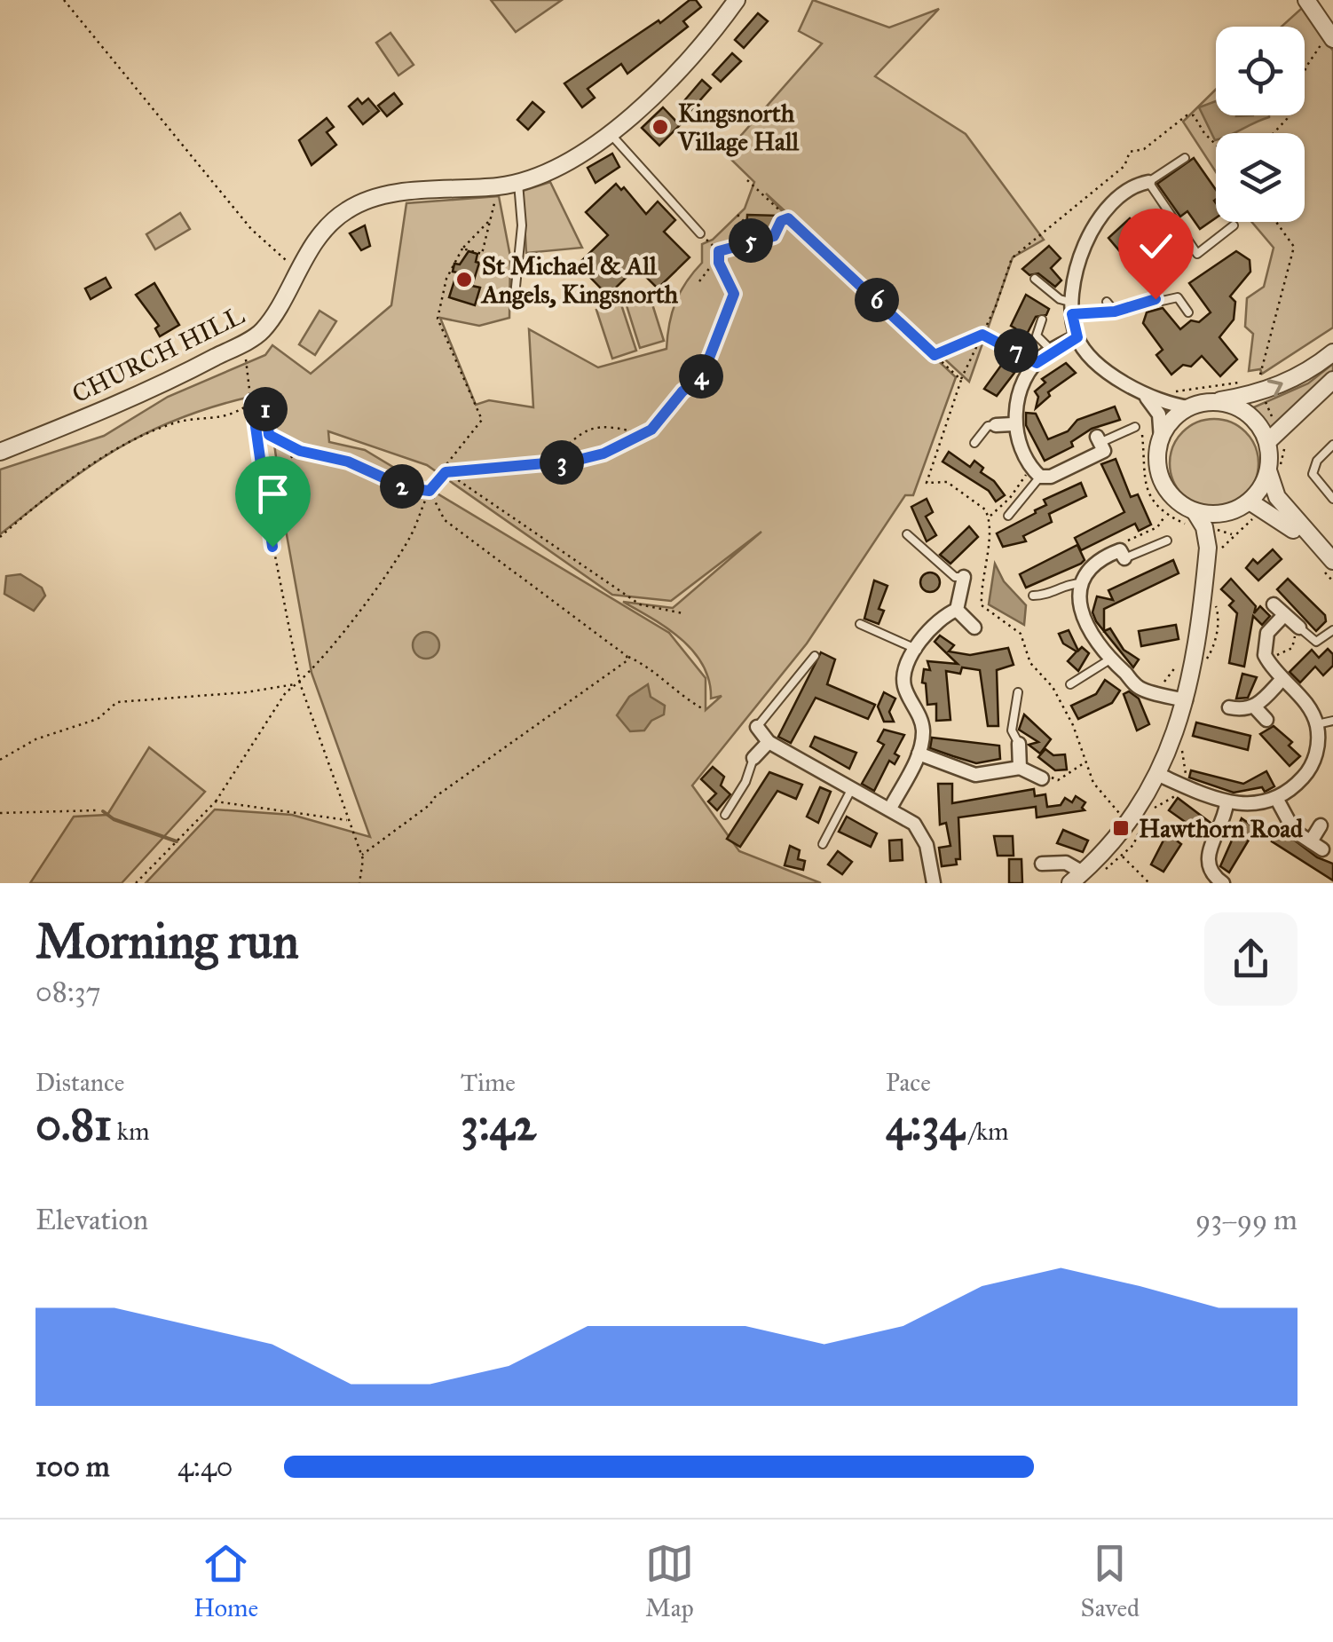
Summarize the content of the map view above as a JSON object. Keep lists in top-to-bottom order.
{
  "streets": {
    "street": ["CHURCH HILL"]
  },
  "places": {
    "other": ["Kingsnorth Village Hall", "St Michael & All Angels, Kingsnorth"],
    "transit": ["Hawthorn Road"]
  },
  "page": {
    "pins": [
      "5",
      "6",
      "7",
      "4",
      "1",
      "3",
      "2"
    ],
    "heading": ["Morning run", "08:37"],
    "stats": [
      ["Distance", "0.81 km"],
      ["Time", "3:42"],
      ["Pace", "4:34 /km"]
    ],
    "chart": ["Elevation", "93–99 m"],
    "list": [
      {
        "name": "100 m",
        "note": "4:40"
      }
    ],
    "tabs": ["Home", "Map", "Saved"]
  }
}
